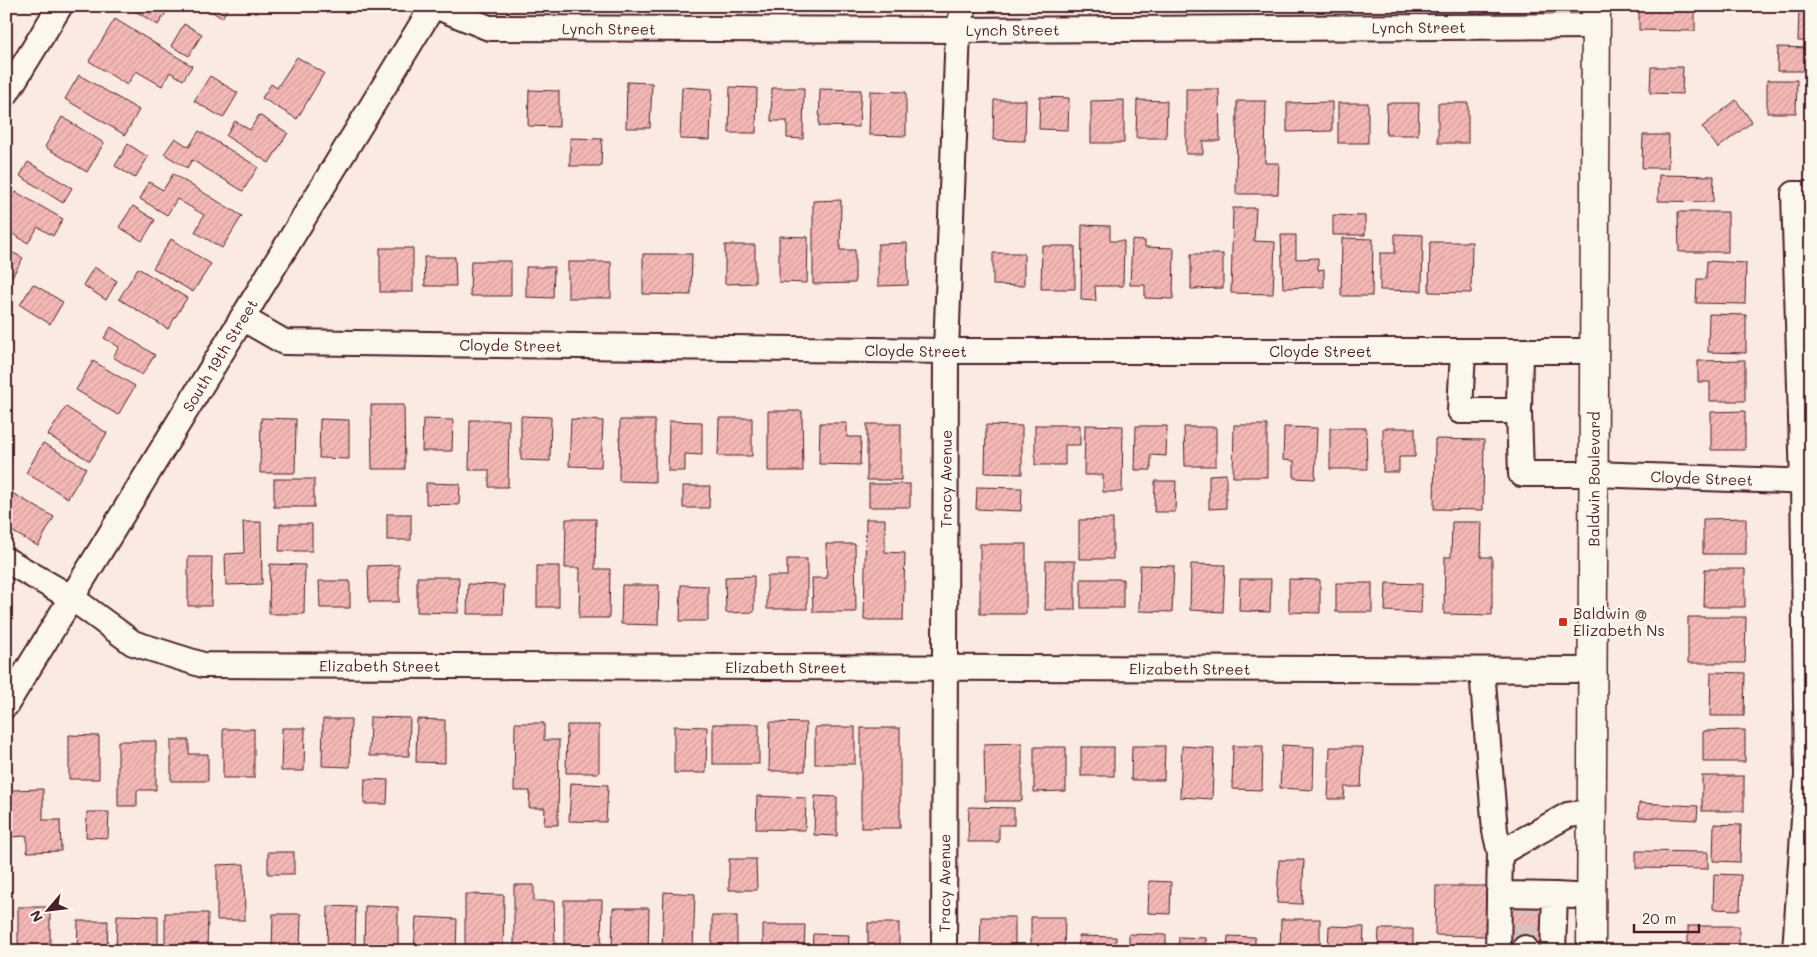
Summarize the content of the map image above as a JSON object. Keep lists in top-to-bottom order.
{
  "streets": {
    "main road": ["Baldwin Boulevard"],
    "street": [
      "Lynch Street",
      "Cloyde Street",
      "South 19th Street",
      "Tracy Avenue",
      "Elizabeth Street"
    ]
  },
  "crossings": [
    ["Lynch Street", "South 19th Street"],
    ["Lynch Street", "Tracy Avenue"],
    ["Lynch Street", "Baldwin Boulevard"],
    ["Cloyde Street", "South 19th Street"],
    ["Cloyde Street", "Tracy Avenue"],
    ["Cloyde Street", "Baldwin Boulevard"],
    ["South 19th Street", "Elizabeth Street"],
    ["Tracy Avenue", "Elizabeth Street"],
    ["Baldwin Boulevard", "Elizabeth Street"]
  ],
  "places": {
    "transit": ["Baldwin @ Elizabeth Ns"]
  },
  "scale_bar": "20 m",
  "north": "bottom left"
}
